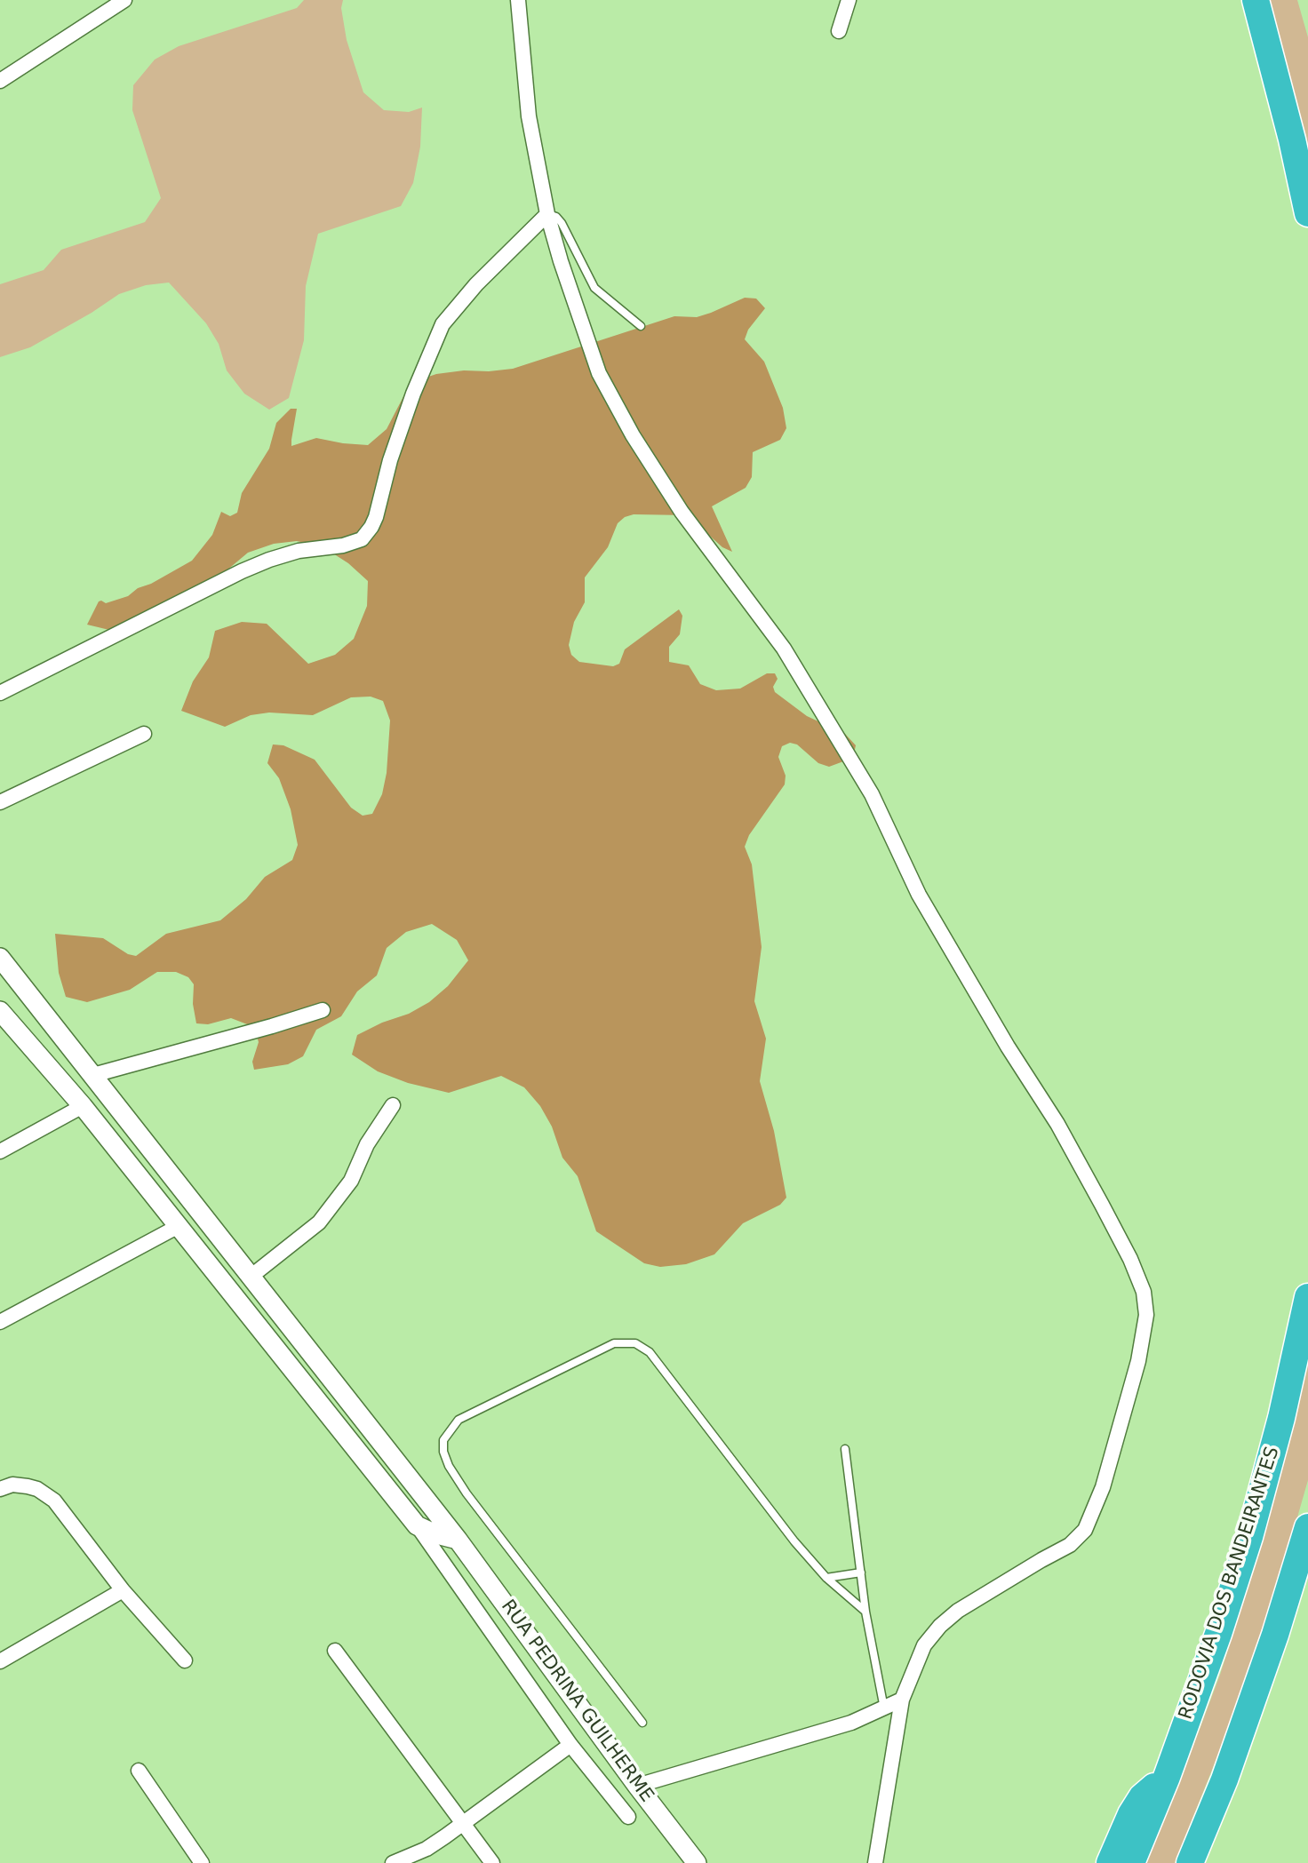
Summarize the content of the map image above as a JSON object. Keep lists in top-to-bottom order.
{
  "streets": {
    "highway": ["RODOVIA DOS BANDEIRANTES"],
    "street": ["RUA PEDRINA GUILHERME"]
  }
}
